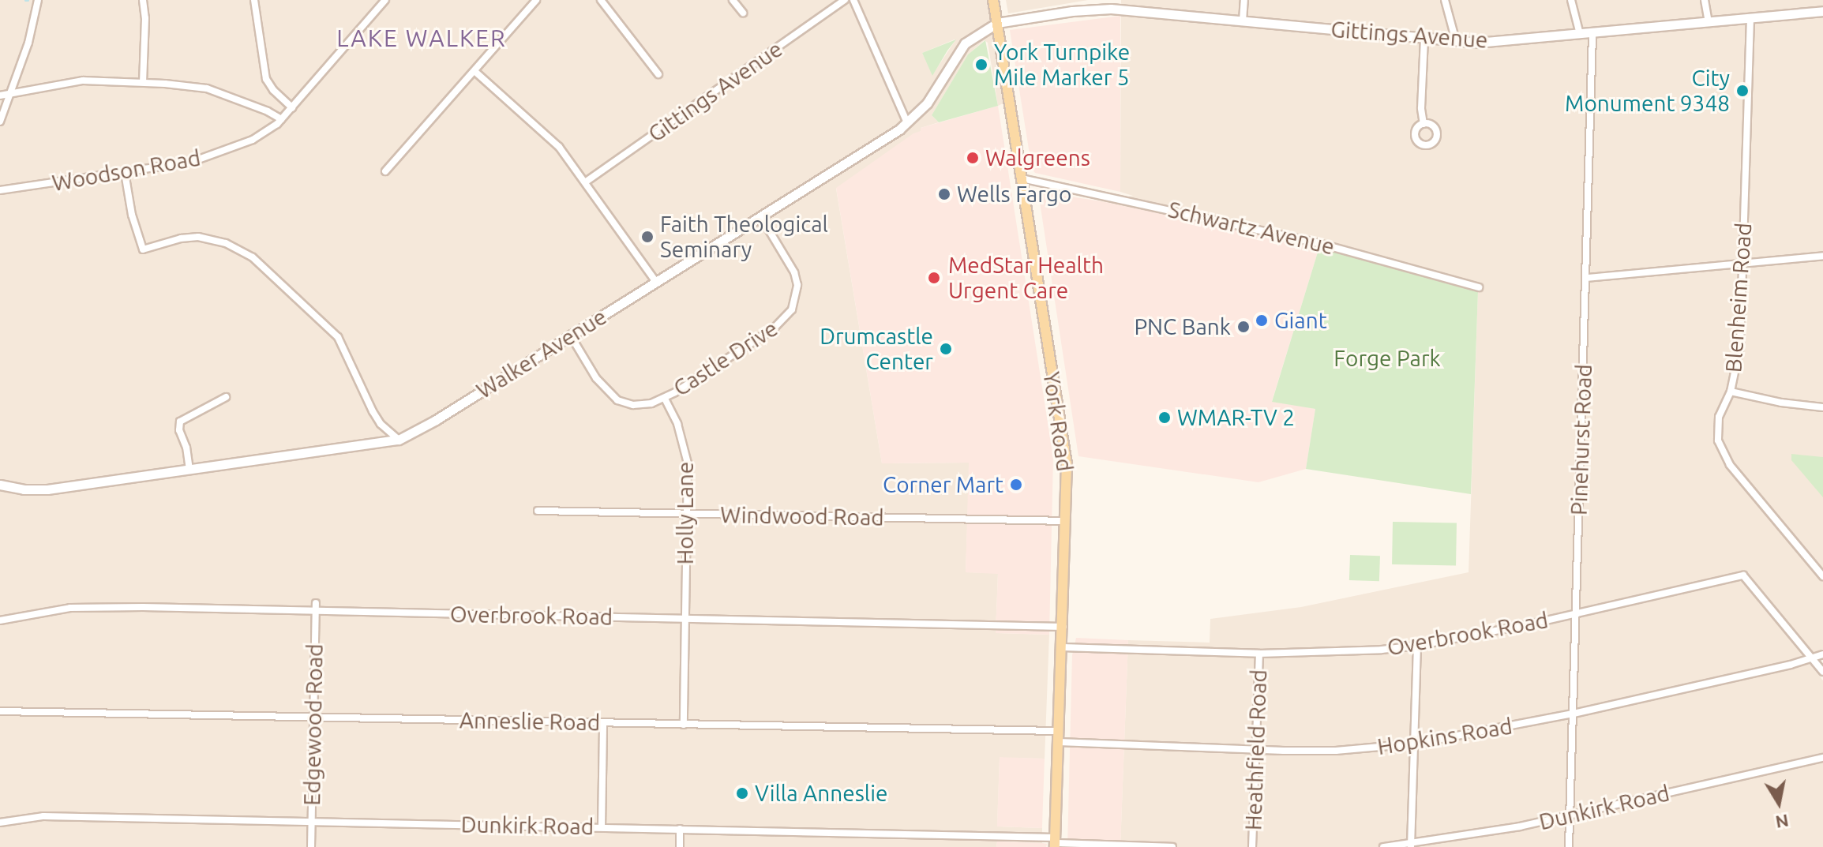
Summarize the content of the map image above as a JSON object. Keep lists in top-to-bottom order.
{
  "streets": {
    "main road": ["York Road"],
    "street": [
      "Gittings Avenue",
      "Woodson Road",
      "Schwartz Avenue",
      "Blenheim Road",
      "Walker Avenue",
      "Castle Drive",
      "Pinehurst Road",
      "Holly Lane",
      "Windwood Road",
      "Overbrook Road",
      "Anneslie Road",
      "Edgewood Road",
      "Hopkins Road",
      "Heathfield Road",
      "Dunkirk Road"
    ]
  },
  "crossings": [
    ["Gittings Avenue", "Blenheim Road"],
    ["Gittings Avenue", "Walker Avenue"],
    ["Gittings Avenue", "York Road"],
    ["Gittings Avenue", "Pinehurst Road"],
    ["Schwartz Avenue", "York Road"],
    ["Walker Avenue", "Castle Drive"],
    ["Walker Avenue", "York Road"],
    ["Castle Drive", "Holly Lane"],
    ["York Road", "Windwood Road"],
    ["York Road", "Overbrook Road"],
    ["York Road", "Anneslie Road"],
    ["York Road", "Hopkins Road"],
    ["York Road", "Dunkirk Road"],
    ["Pinehurst Road", "Overbrook Road"],
    ["Pinehurst Road", "Hopkins Road"],
    ["Pinehurst Road", "Dunkirk Road"],
    ["Holly Lane", "Windwood Road"],
    ["Holly Lane", "Overbrook Road"],
    ["Holly Lane", "Anneslie Road"],
    ["Overbrook Road", "Edgewood Road"],
    ["Overbrook Road", "Hopkins Road"],
    ["Overbrook Road", "Heathfield Road"],
    ["Anneslie Road", "Edgewood Road"],
    ["Edgewood Road", "Dunkirk Road"],
    ["Hopkins Road", "Heathfield Road"]
  ],
  "districts": ["LAKE WALKER"],
  "parks": ["Forge Park"],
  "places": [
    "York Turnpike Mile Marker 5",
    "City Monument 9348",
    "Walgreens",
    "Wells Fargo",
    "Faith Theological Seminary",
    "MedStar Health Urgent Care",
    "Giant",
    "PNC Bank",
    "Drumcastle Center",
    "WMAR-TV 2",
    "Corner Mart",
    "Villa Anneslie"
  ],
  "north": "bottom"
}
